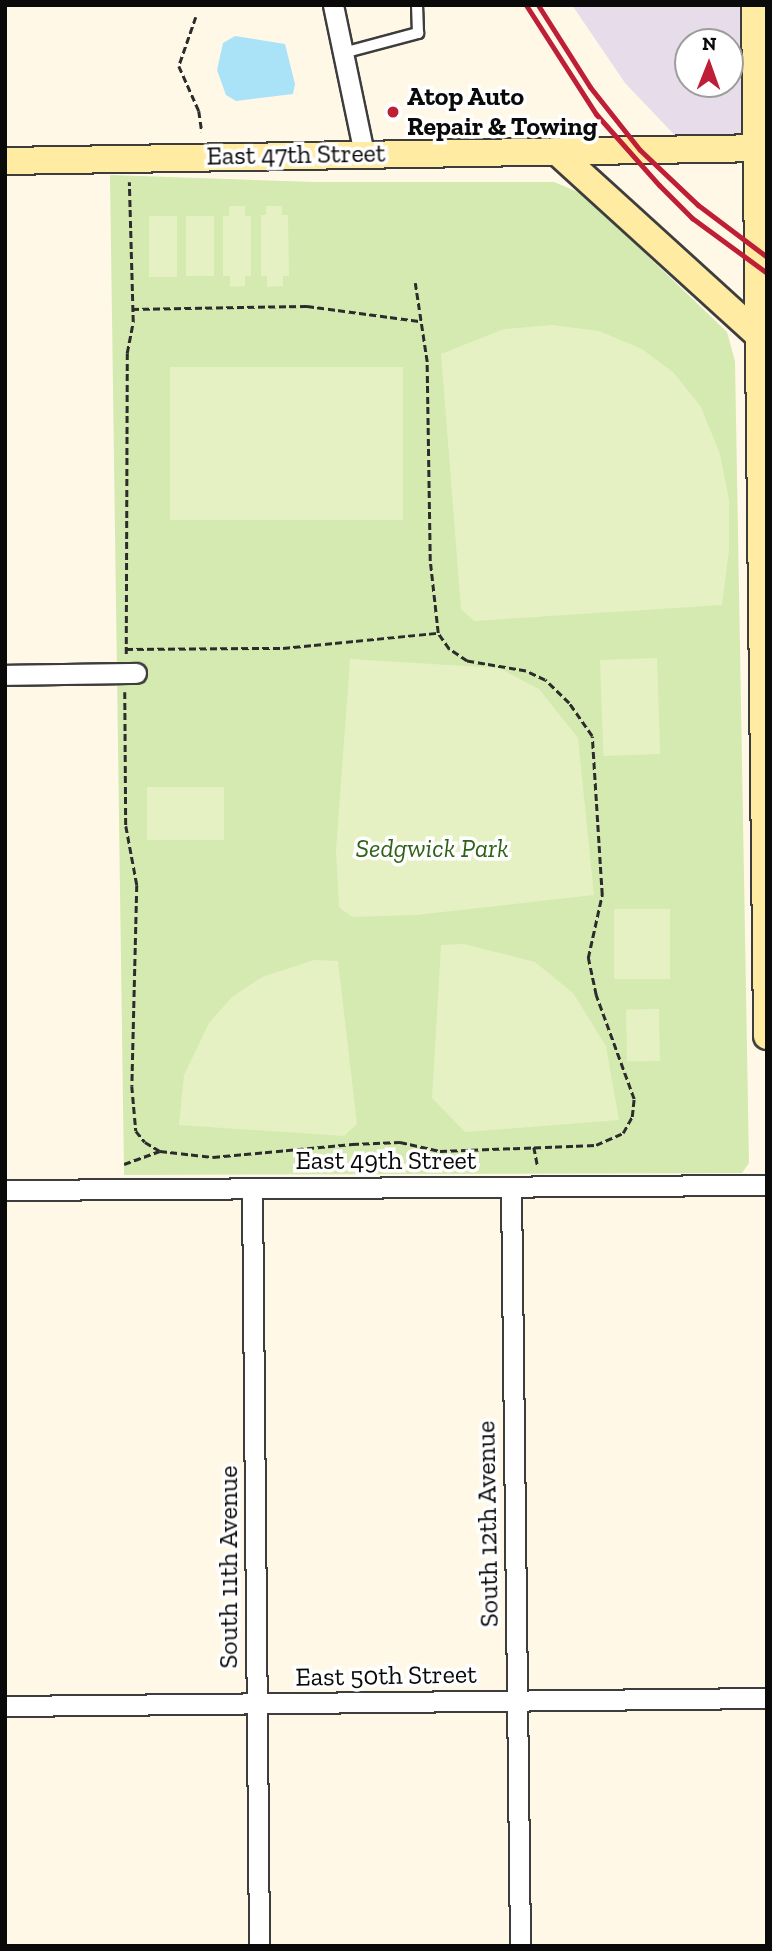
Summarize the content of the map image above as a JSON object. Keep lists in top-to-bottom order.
{
  "streets": {
    "main road": ["East 47th Street"],
    "street": [
      "East 49th Street",
      "South 12th Avenue",
      "South 11th Avenue",
      "East 50th Street"
    ]
  },
  "crossings": [
    ["East 49th Street", "South 12th Avenue"],
    ["East 49th Street", "South 11th Avenue"],
    ["South 12th Avenue", "East 50th Street"],
    ["South 11th Avenue", "East 50th Street"]
  ],
  "parks": ["Sedgwick Park"],
  "places": ["Atop Auto Repair & Towing"],
  "north": "top"
}
